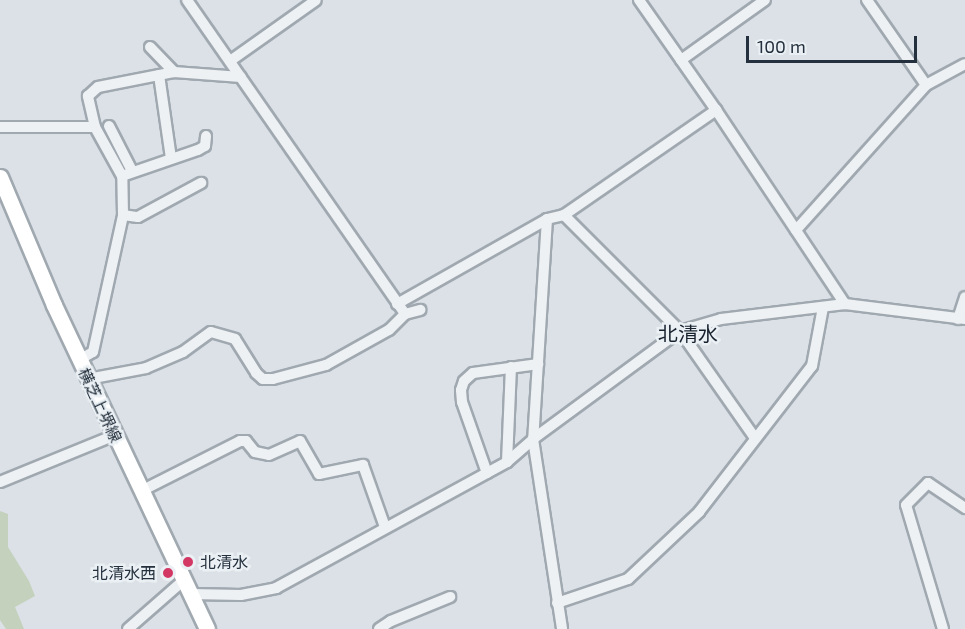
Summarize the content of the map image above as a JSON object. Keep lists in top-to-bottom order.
{
  "streets": {
    "main road": ["横芝上堺線"]
  },
  "districts": ["北清水"],
  "places": ["北清水", "北清水西"],
  "scale_bar": "100 m"
}
